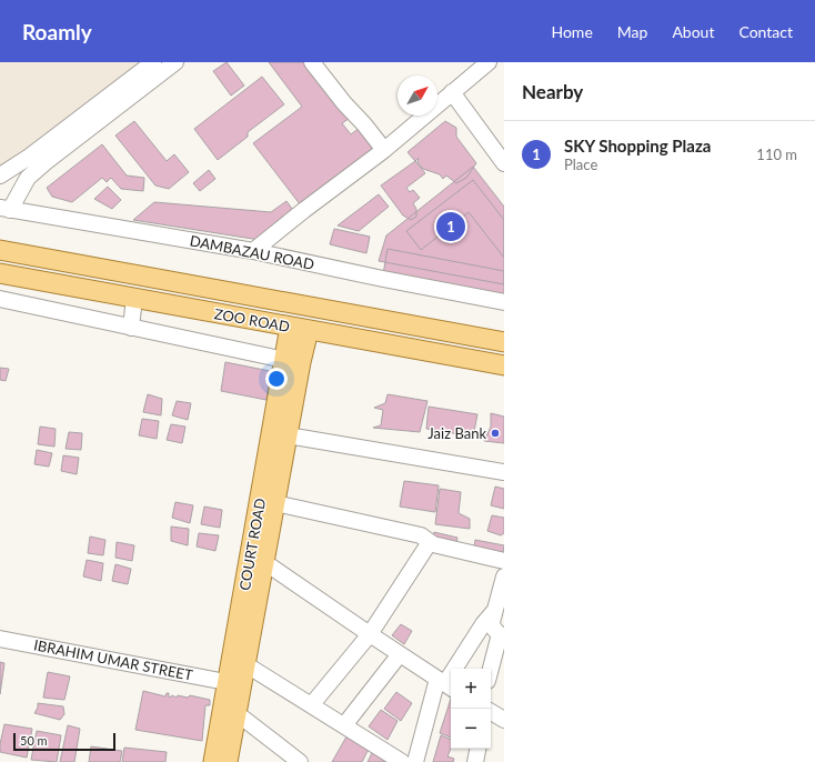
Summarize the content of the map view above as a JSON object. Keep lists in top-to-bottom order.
{
  "streets": {
    "main road": ["ZOO ROAD", "COURT ROAD"],
    "street": ["DAMBAZAU ROAD", "IBRAHIM UMAR STREET"]
  },
  "crossings": [
    ["ZOO ROAD", "COURT ROAD"],
    ["COURT ROAD", "IBRAHIM UMAR STREET"]
  ],
  "places": ["Jaiz Bank"],
  "scale_bar": "50 m",
  "north": "top right",
  "page": {
    "header": "Roamly",
    "nav": [
      "Home",
      "Map",
      "About",
      "Contact"
    ],
    "heading": "Nearby",
    "list": [
      {
        "mark": "1",
        "name": "SKY Shopping Plaza",
        "note": "Place",
        "value": "110 m"
      }
    ],
    "pins": "1",
    "map_buttons": ["+", "−"],
    "scale": "50 m"
  }
}
